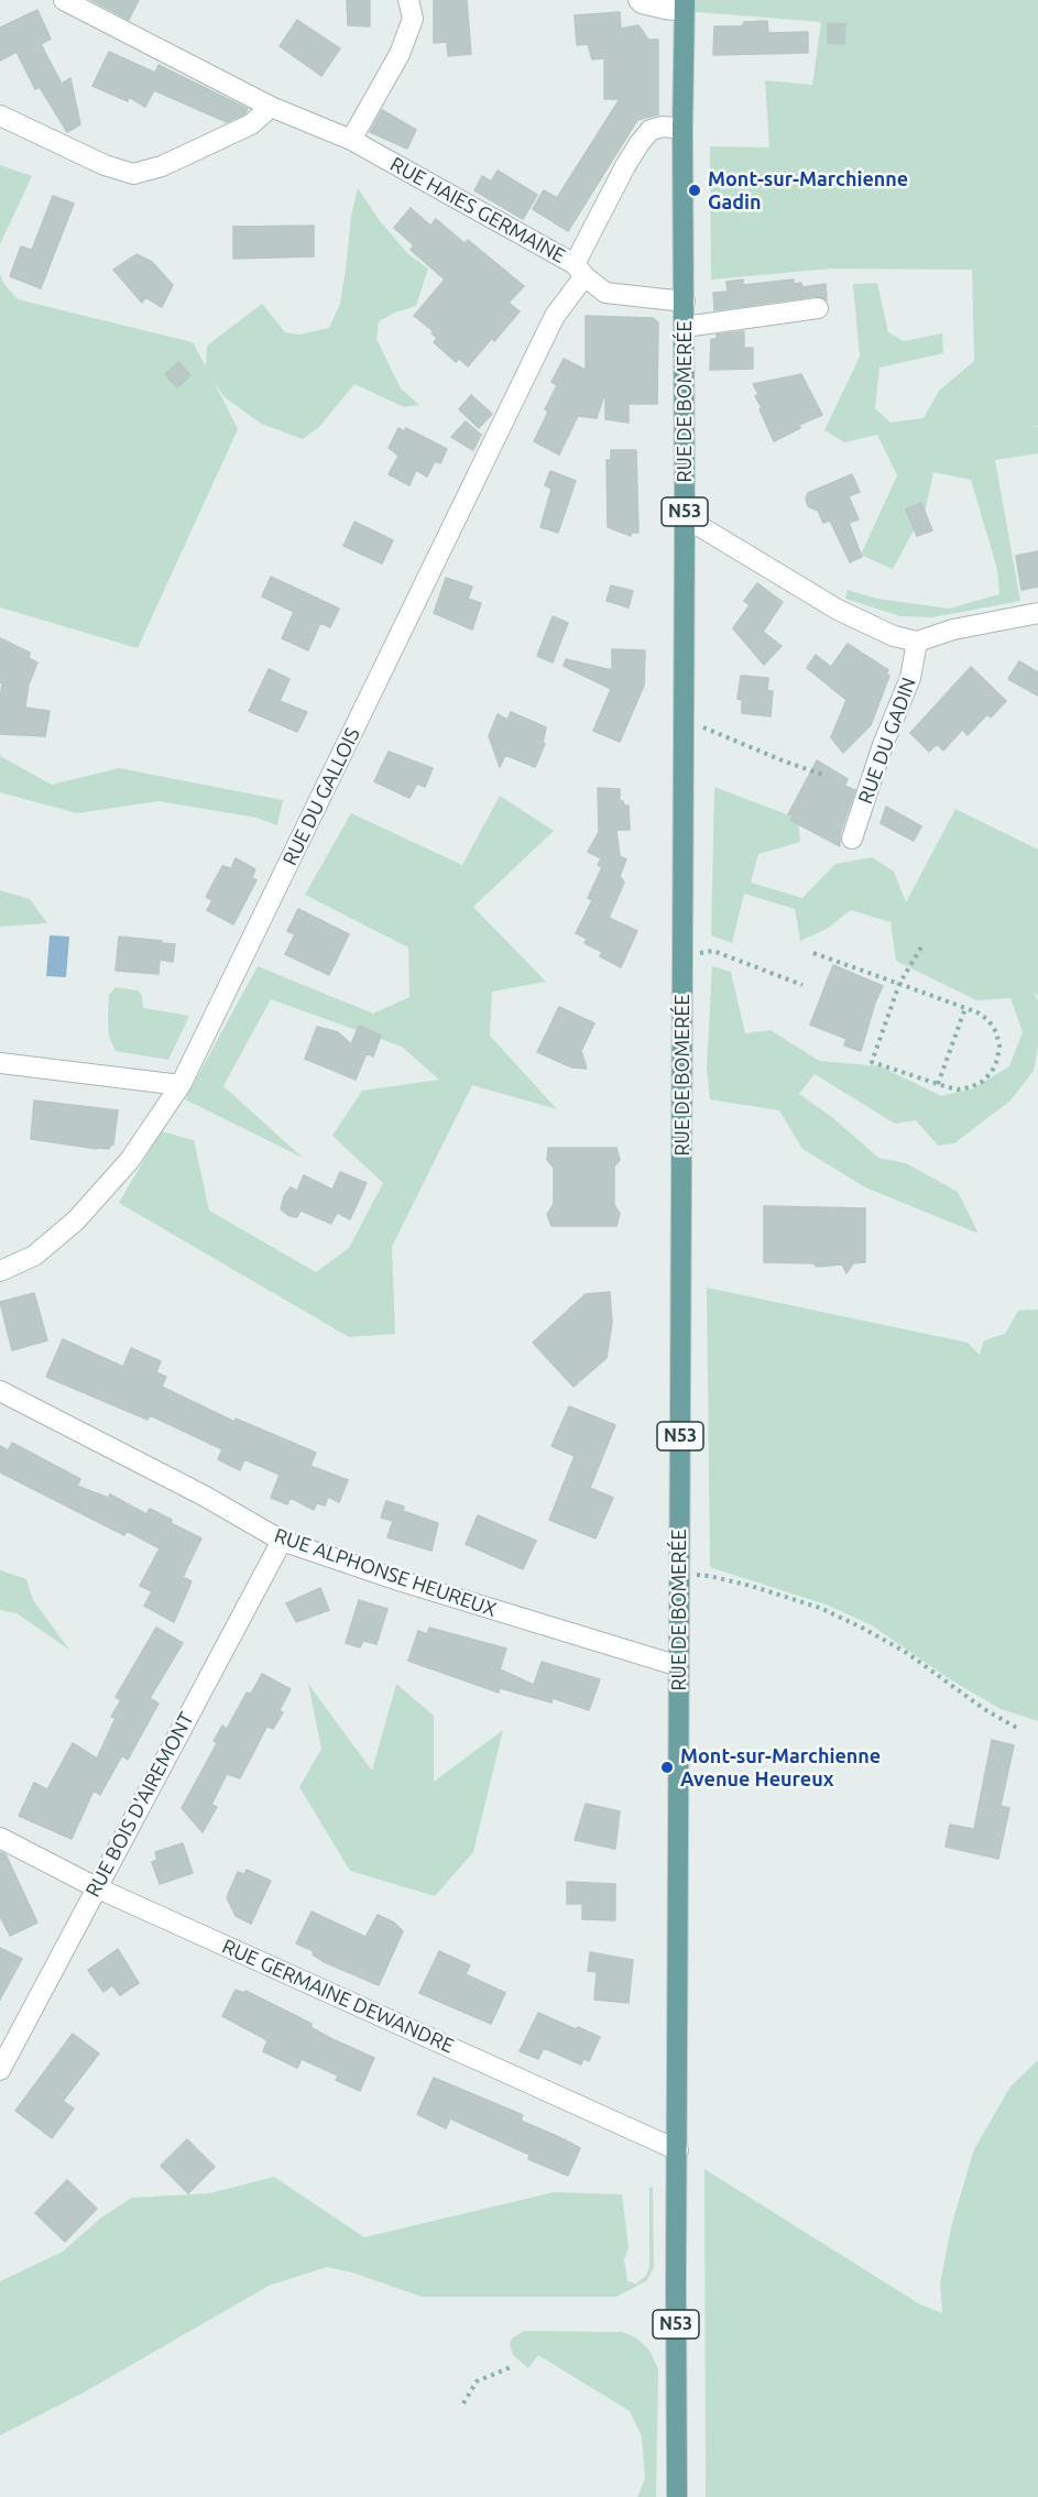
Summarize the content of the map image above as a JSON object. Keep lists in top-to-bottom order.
{
  "streets": {
    "main road": ["RUE DE BOMERÉE", "N53"],
    "street": [
      "RUE HAIES GERMAINE",
      "RUE DU GADIN",
      "RUE DU GALLOIS",
      "RUE ALPHONSE HEUREUX",
      "RUE BOIS D'AIREMONT",
      "RUE GERMAINE DEWANDRE"
    ]
  },
  "crossings": [
    ["RUE HAIES GERMAINE", "RUE DE BOMERÉE"],
    ["RUE HAIES GERMAINE", "RUE DU GALLOIS"],
    ["RUE DE BOMERÉE", "N53"],
    ["RUE DE BOMERÉE", "RUE DU GALLOIS"],
    ["RUE DE BOMERÉE", "RUE ALPHONSE HEUREUX"],
    ["RUE DE BOMERÉE", "RUE GERMAINE DEWANDRE"],
    ["N53", "RUE GERMAINE DEWANDRE"],
    ["RUE ALPHONSE HEUREUX", "RUE BOIS D'AIREMONT"],
    ["RUE BOIS D'AIREMONT", "RUE GERMAINE DEWANDRE"]
  ],
  "places": ["Mont-sur-Marchienne Gadin", "Mont-sur-Marchienne Avenue Heureux"]
}
